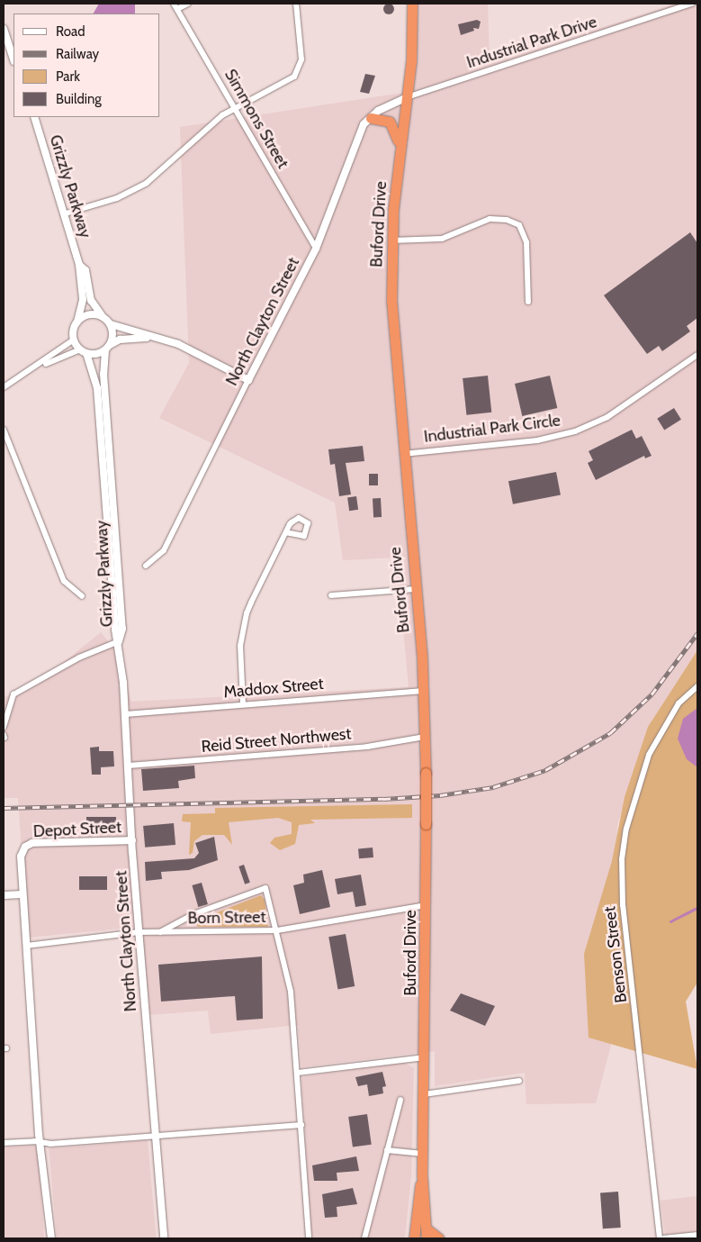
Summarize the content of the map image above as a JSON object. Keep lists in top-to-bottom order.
{
  "streets": {
    "highway": ["Buford Drive"],
    "street": [
      "Industrial Park Drive",
      "Simmons Street",
      "Grizzly Parkway",
      "North Clayton Street",
      "Industrial Park Circle",
      "Maddox Street",
      "Reid Street Northwest",
      "Depot Street",
      "Born Street",
      "Benson Street"
    ]
  },
  "crossings": [
    ["Industrial Park Drive", "Buford Drive"],
    ["Industrial Park Drive", "North Clayton Street"],
    ["Simmons Street", "North Clayton Street"],
    ["Grizzly Parkway", "North Clayton Street"],
    ["Buford Drive", "North Clayton Street"],
    ["Buford Drive", "Industrial Park Circle"],
    ["Buford Drive", "Maddox Street"],
    ["Buford Drive", "Reid Street Northwest"],
    ["Buford Drive", "Born Street"],
    ["North Clayton Street", "Maddox Street"],
    ["North Clayton Street", "Reid Street Northwest"],
    ["North Clayton Street", "Depot Street"],
    ["North Clayton Street", "Born Street"]
  ],
  "legend": [
    "Road",
    "Railway",
    "Park",
    "Building"
  ]
}
